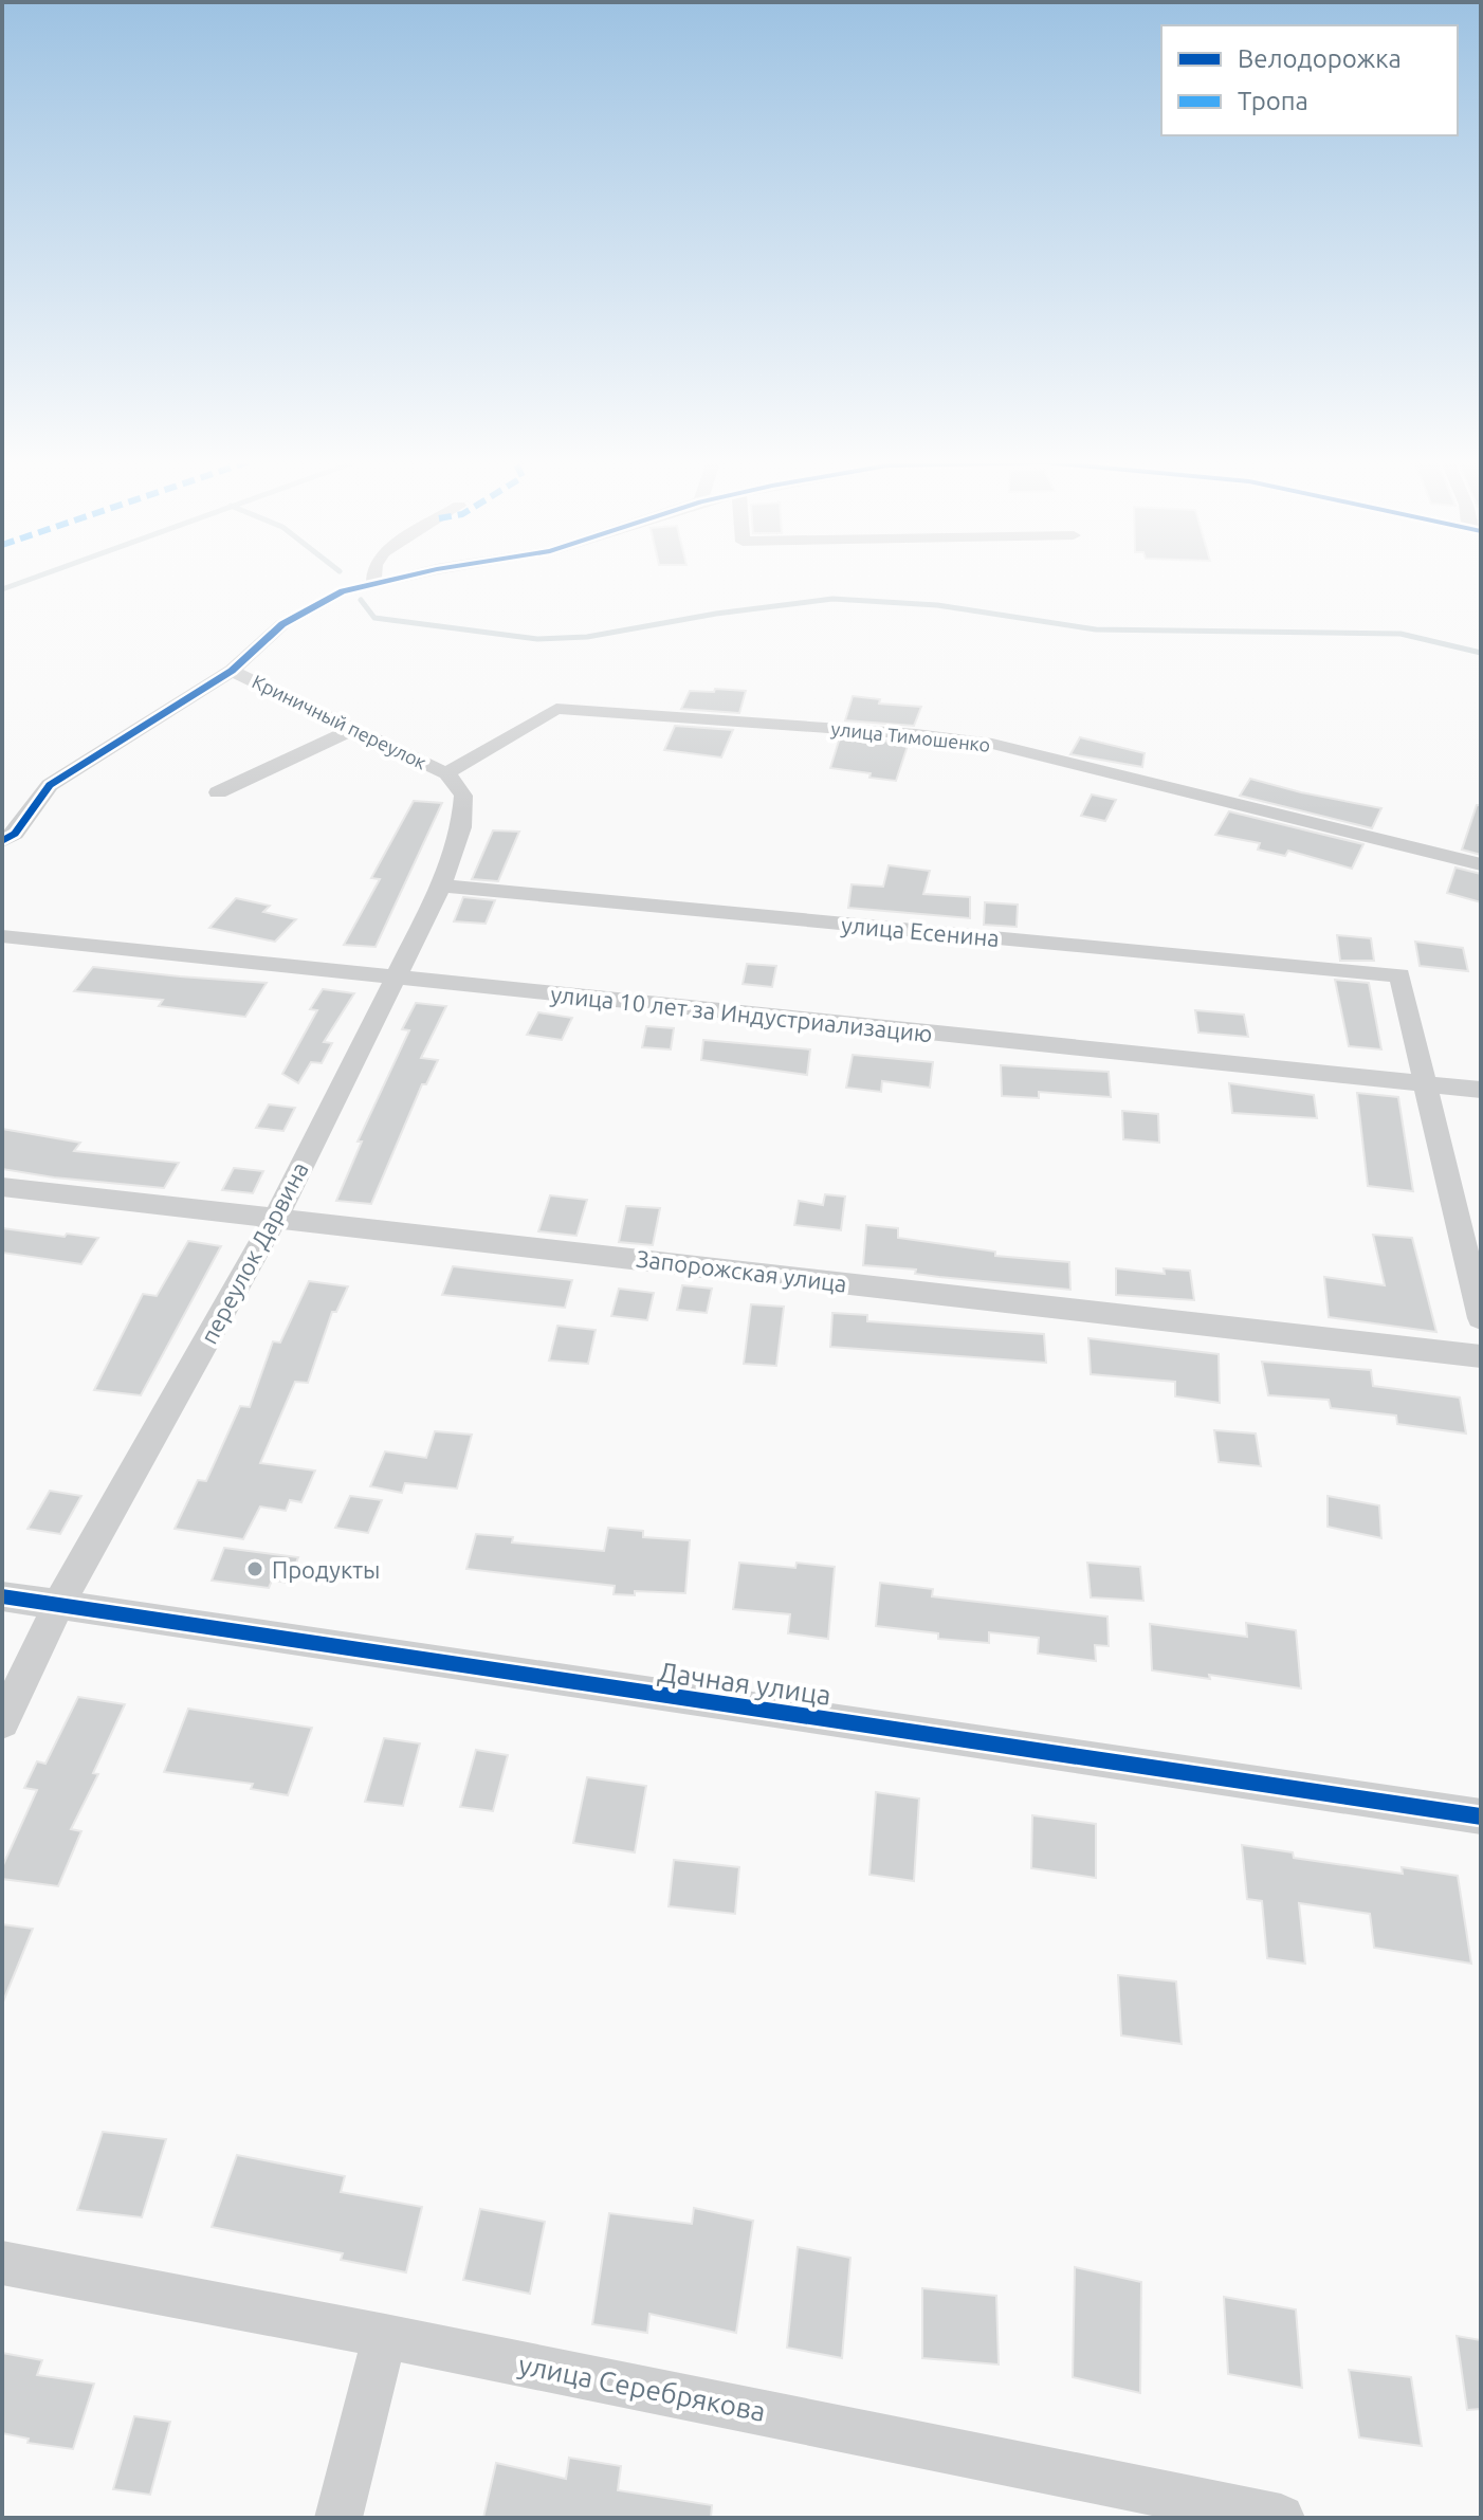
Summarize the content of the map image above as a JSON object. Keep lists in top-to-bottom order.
{
  "streets": {
    "street": [
      "Криничный переулок",
      "улица Тимошенко",
      "улица Есенина",
      "улица 10 лет за Индустриализацию",
      "переулок Дарвина",
      "Запорожская улица",
      "Дачная улица",
      "улица Серебрякова"
    ]
  },
  "crossings": [
    ["Криничный переулок", "улица Тимошенко"],
    ["Криничный переулок", "переулок Дарвина"],
    ["улица Тимошенко", "переулок Дарвина"],
    ["улица Есенина", "улица 10 лет за Индустриализацию"],
    ["улица Есенина", "переулок Дарвина"],
    ["улица 10 лет за Индустриализацию", "переулок Дарвина"],
    ["переулок Дарвина", "Запорожская улица"],
    ["переулок Дарвина", "Дачная улица"]
  ],
  "places": ["Продукты"],
  "legend": ["Велодорожка", "Тропа"]
}
